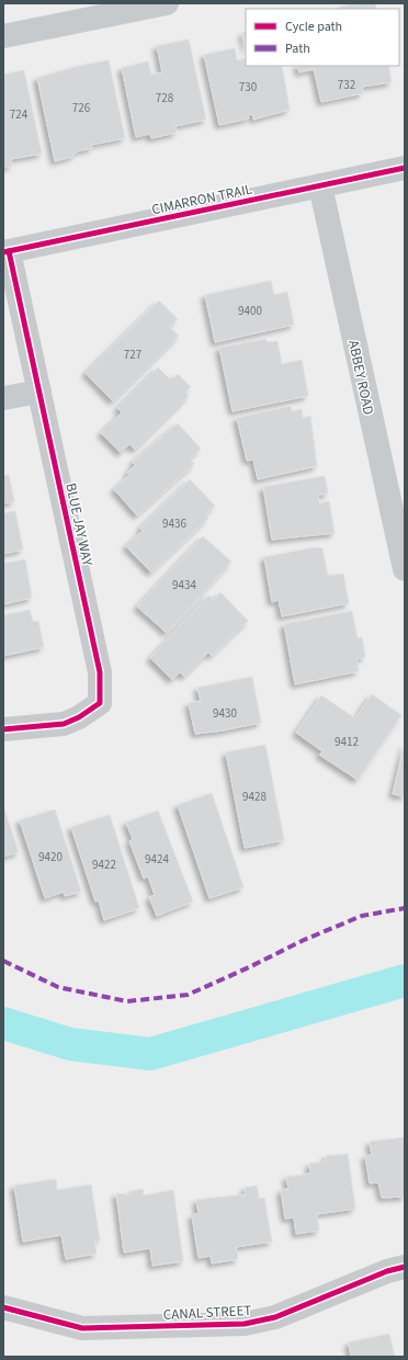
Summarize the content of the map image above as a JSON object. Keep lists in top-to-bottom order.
{
  "streets": {
    "street": [
      "CIMARRON TRAIL",
      "ABBEY ROAD",
      "BLUE JAY WAY",
      "CANAL STREET"
    ]
  },
  "crossings": [
    ["CIMARRON TRAIL", "ABBEY ROAD"],
    ["CIMARRON TRAIL", "BLUE JAY WAY"]
  ],
  "house_numbers": [
    "732",
    "730",
    "728",
    "726",
    "724",
    "9400",
    "727",
    "9436",
    "9434",
    "9430",
    "9412",
    "9428",
    "9420",
    "9424",
    "9422"
  ],
  "legend": ["Cycle path", "Path"]
}
